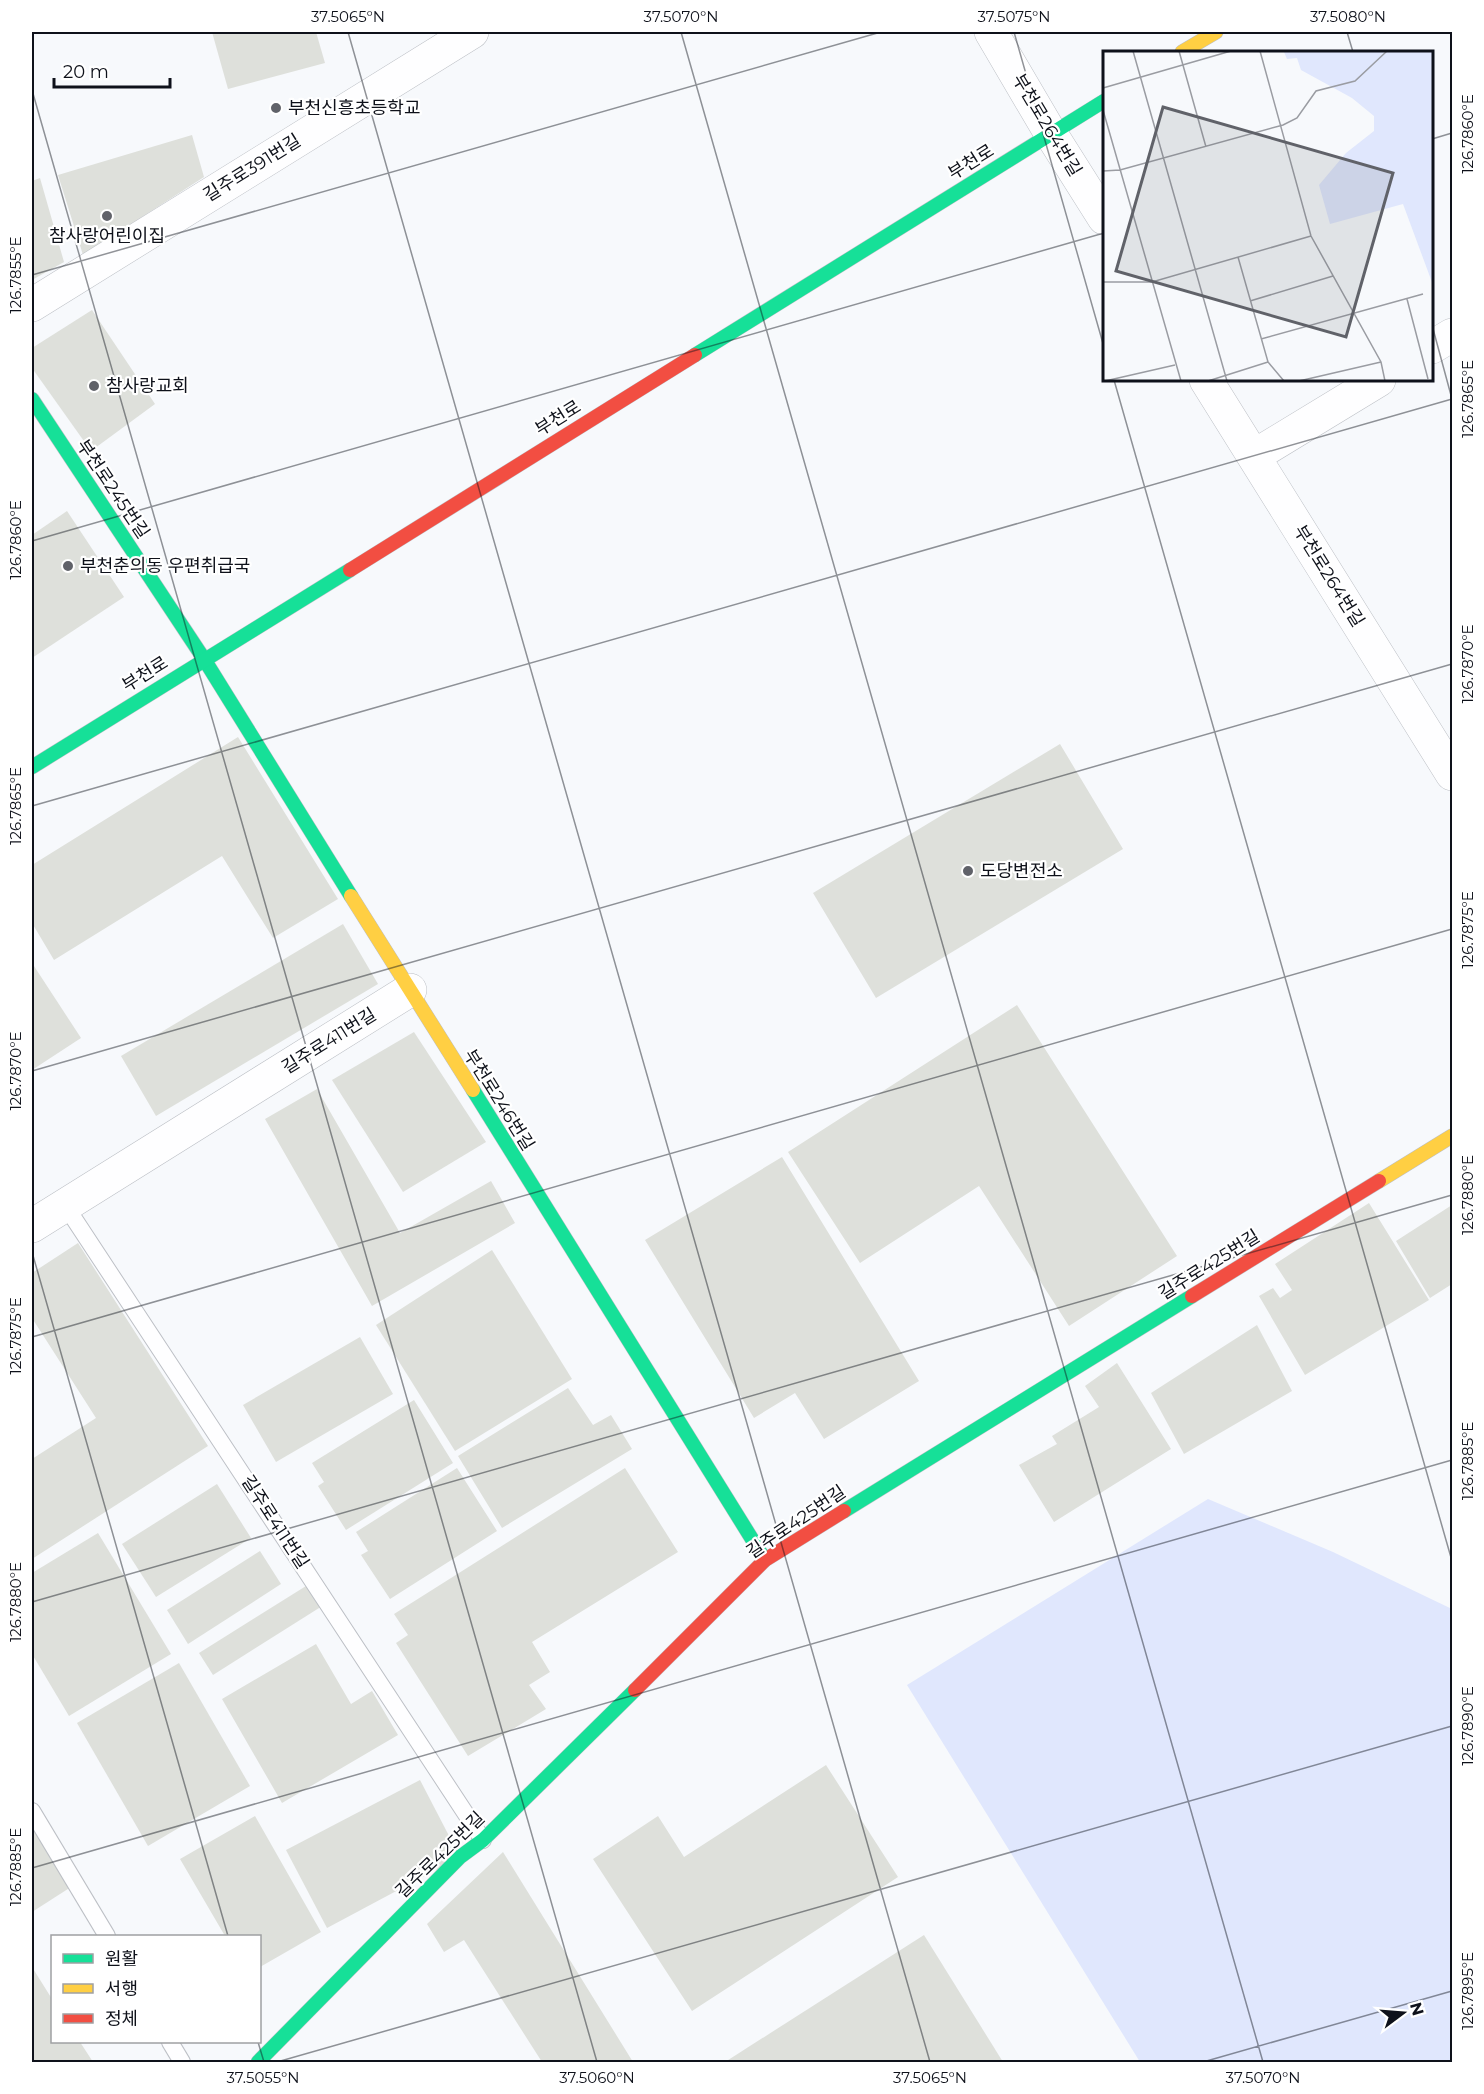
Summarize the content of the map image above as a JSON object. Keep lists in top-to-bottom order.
{
  "streets": {
    "street": [
      "부천로264번길",
      "부천로",
      "길주로391번길",
      "부천로245번길",
      "길주로411번길",
      "부천로246번길",
      "길주로425번길"
    ]
  },
  "crossings": [
    ["부천로264번길", "부천로"],
    ["부천로", "부천로245번길"],
    ["부천로", "부천로246번길"],
    ["부천로245번길", "부천로246번길"],
    ["길주로411번길", "부천로246번길"],
    ["길주로411번길", "길주로425번길"],
    ["부천로246번길", "길주로425번길"]
  ],
  "places": [
    "부천신흥초등학교",
    "참사랑어린이집",
    "참사랑교회",
    "부천춘의동 우편취급국",
    "도당변전소"
  ],
  "legend": ["원활", "서행", "정체"],
  "scale_bar": "20 m",
  "north": "right",
  "coordinates": [
    "37.5065°N",
    "37.5070°N",
    "37.5075°N",
    "37.5080°N",
    "126.7860°E",
    "126.7855°E",
    "126.7865°E",
    "126.7870°E",
    "126.7875°E",
    "126.7880°E",
    "126.7885°E",
    "126.7890°E",
    "126.7895°E",
    "37.5055°N",
    "37.5060°N"
  ]
}
